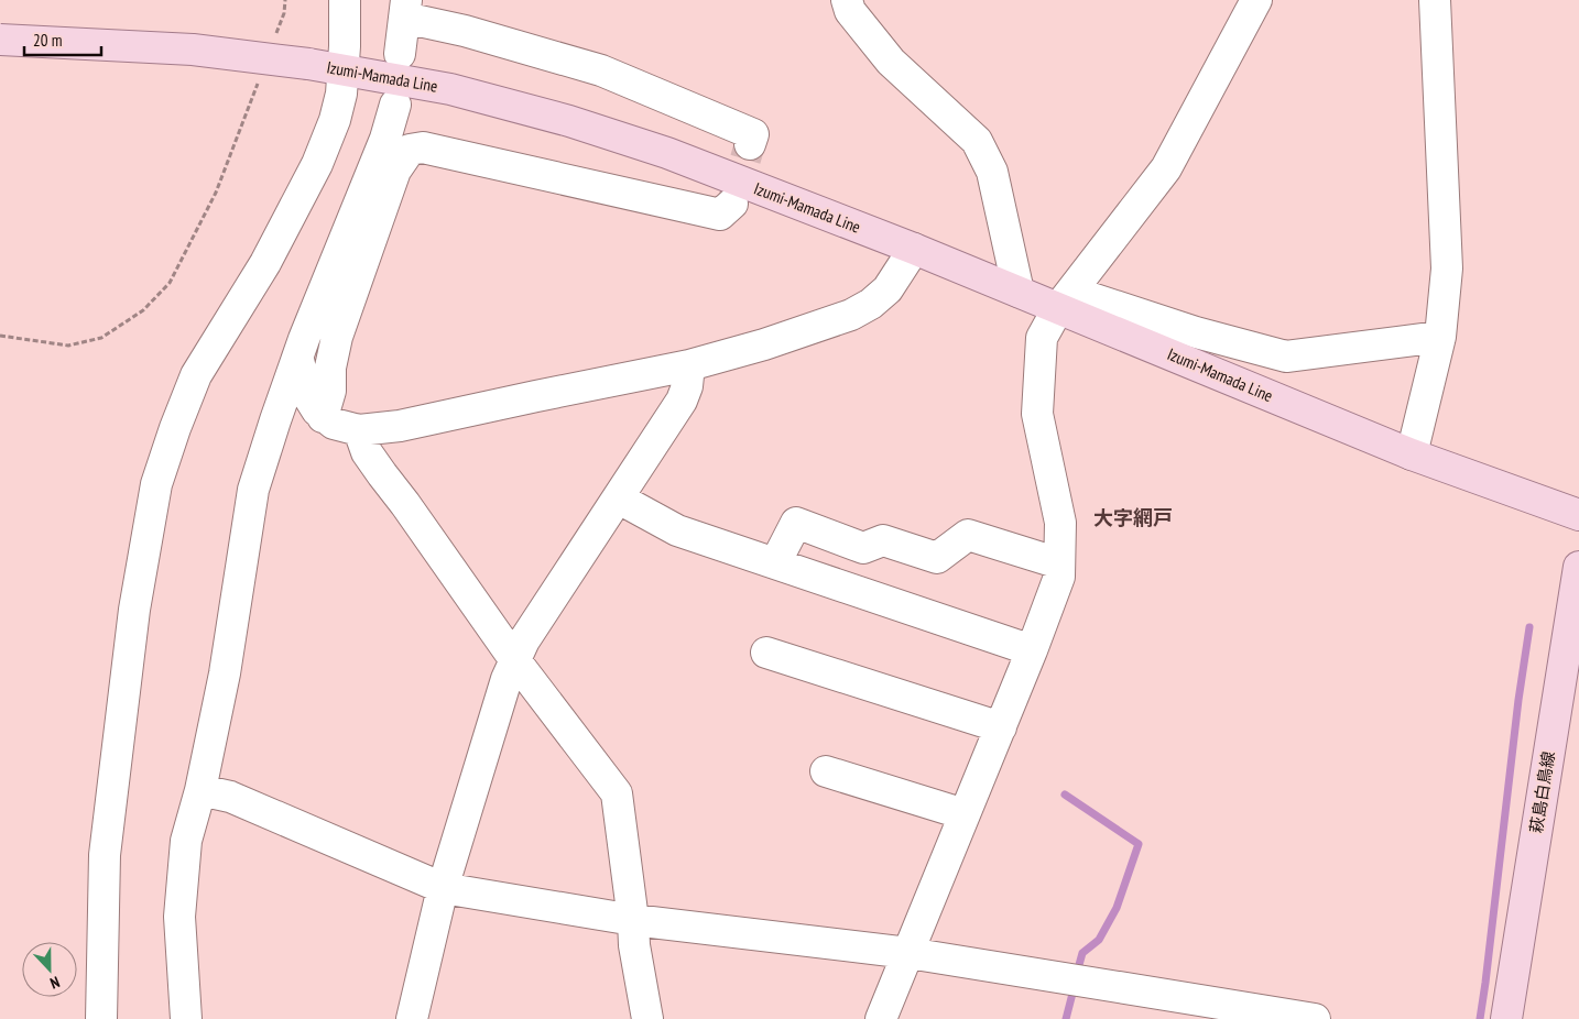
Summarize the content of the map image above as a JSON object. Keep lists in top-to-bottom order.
{
  "streets": {
    "main road": ["Izumi-Mamada Line", "萩島白鳥線"]
  },
  "districts": ["大字網戸"],
  "scale_bar": "20 m",
  "north": "bottom"
}
